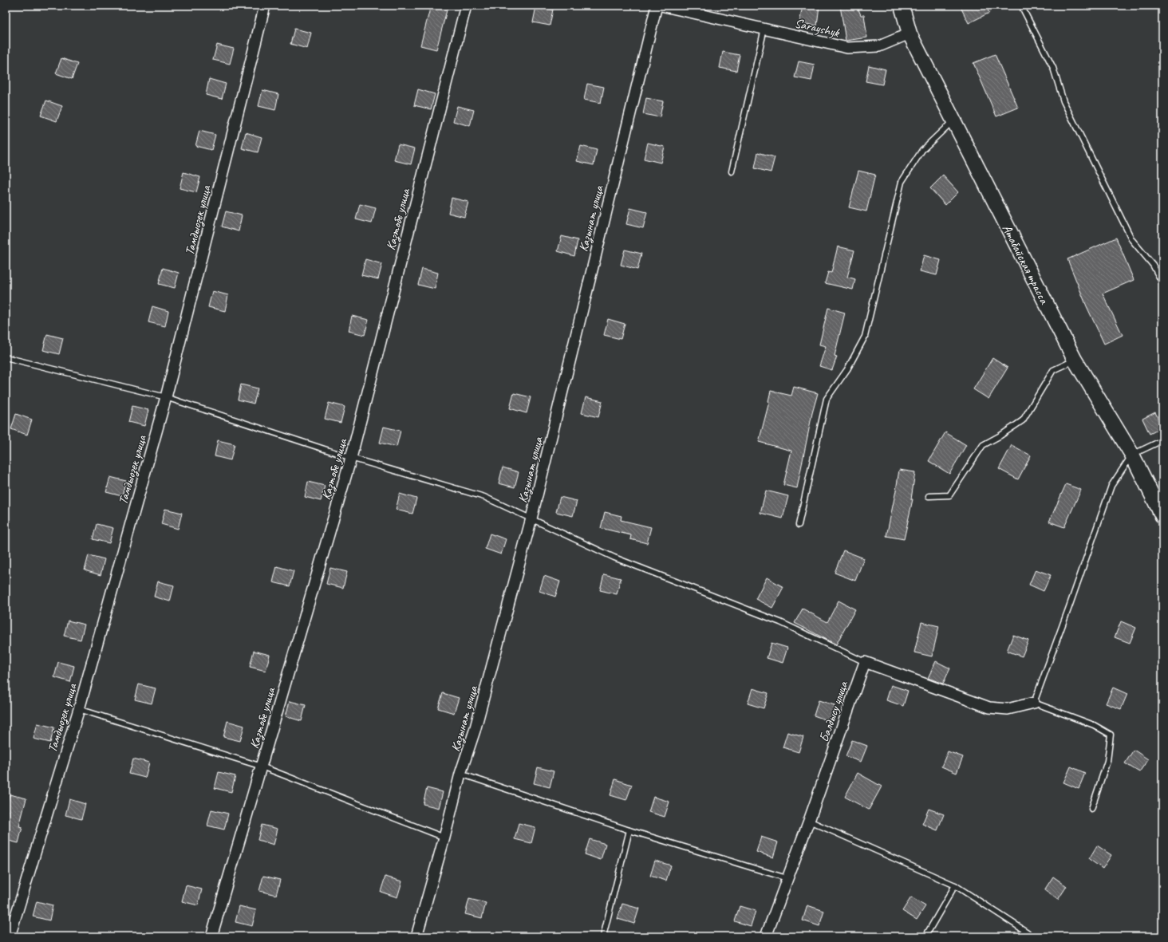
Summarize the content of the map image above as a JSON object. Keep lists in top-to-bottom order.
{
  "streets": {
    "main road": ["Атабайская трасса"],
    "street": [
      "Sarayshyk",
      "Казынат улица",
      "Казтобе улица",
      "Тамдыозек улица",
      "Балдысу улица"
    ]
  },
  "crossings": [
    ["Sarayshyk", "Атабайская трасса"]
  ]
}
